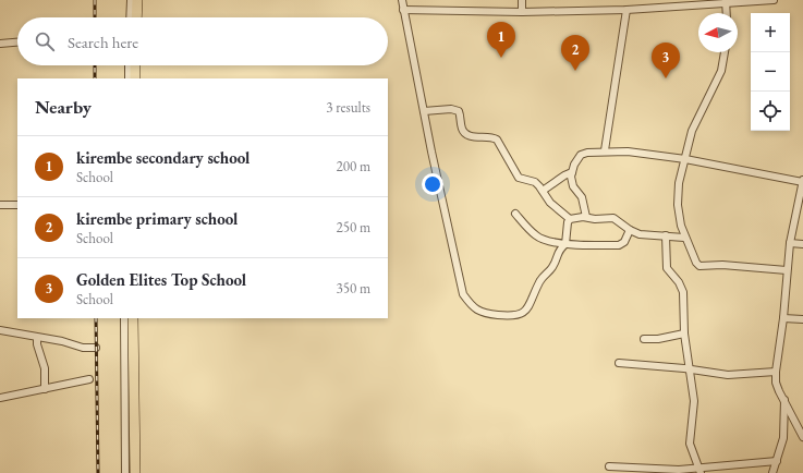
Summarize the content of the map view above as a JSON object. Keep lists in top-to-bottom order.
{
  "north": "left",
  "page": {
    "map_buttons": ["+", "−"],
    "search": "Search here",
    "pins": ["1", "2", "3"],
    "heading": ["Nearby", "3 results"],
    "list": [
      {
        "mark": "1",
        "name": "kirembe secondary school",
        "note": "School",
        "value": "200 m"
      },
      {
        "mark": "2",
        "name": "kirembe primary school",
        "note": "School",
        "value": "250 m"
      },
      {
        "mark": "3",
        "name": "Golden Elites Top School",
        "note": "School",
        "value": "350 m"
      }
    ]
  }
}
